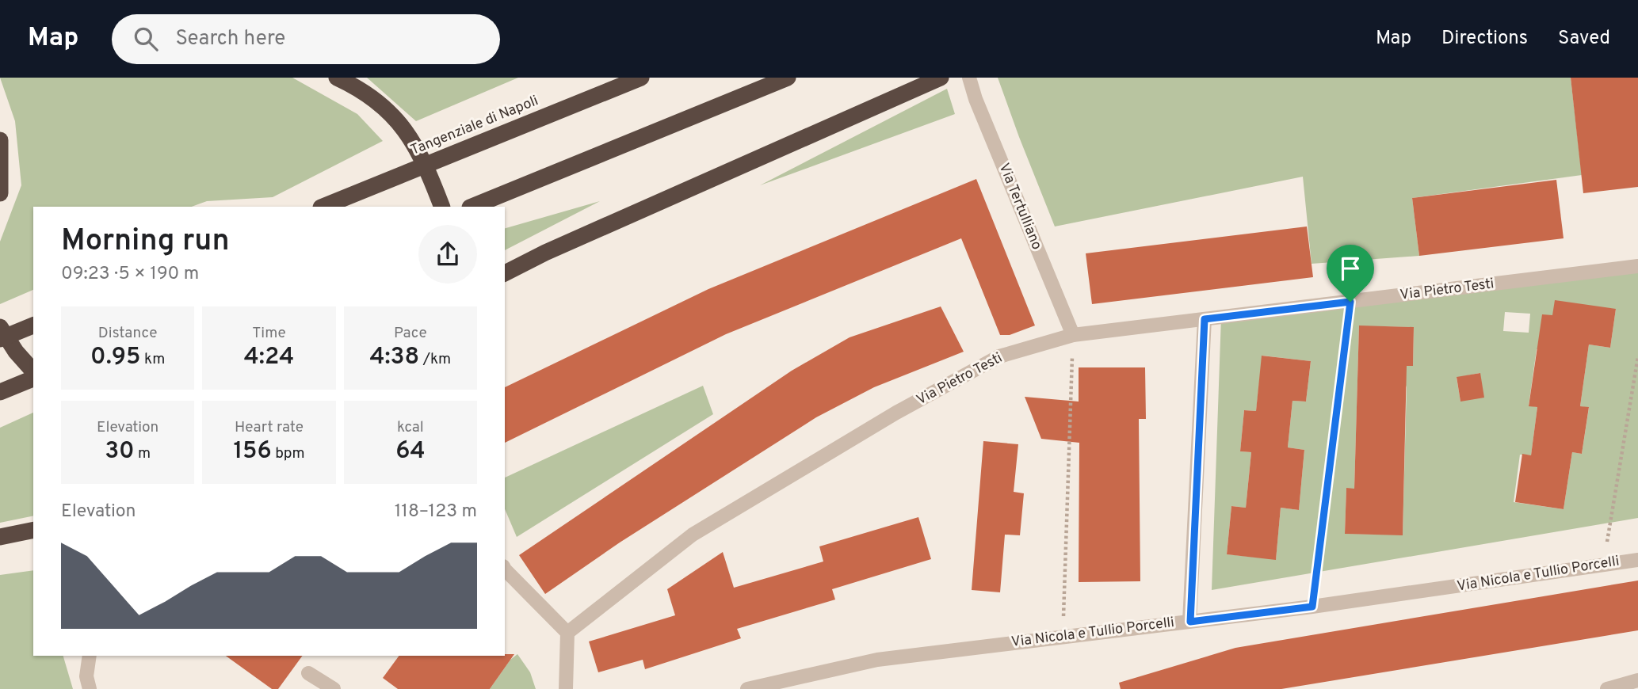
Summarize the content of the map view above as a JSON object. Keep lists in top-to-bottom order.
{
  "streets": {
    "highway": ["Tangenziale di Napoli"],
    "street": ["Via Tertulliano", "Via Pietro Testi", "Via Nicola e Tullio Porcelli"]
  },
  "crossings": [
    ["Via Tertulliano", "Via Pietro Testi"]
  ],
  "page": {
    "header": "Map",
    "search": "Search here",
    "nav": ["Map", "Directions", "Saved"],
    "heading": ["Morning run", "09:23 · 5 × 190 m"],
    "stats": [
      ["Distance", "0.95 km"],
      ["Time", "4:24"],
      ["Pace", "4:38 /km"],
      ["Elevation", "30 m"],
      ["Heart rate", "156 bpm"],
      ["kcal", "64"]
    ],
    "chart": ["Elevation", "118–123 m"]
  }
}
